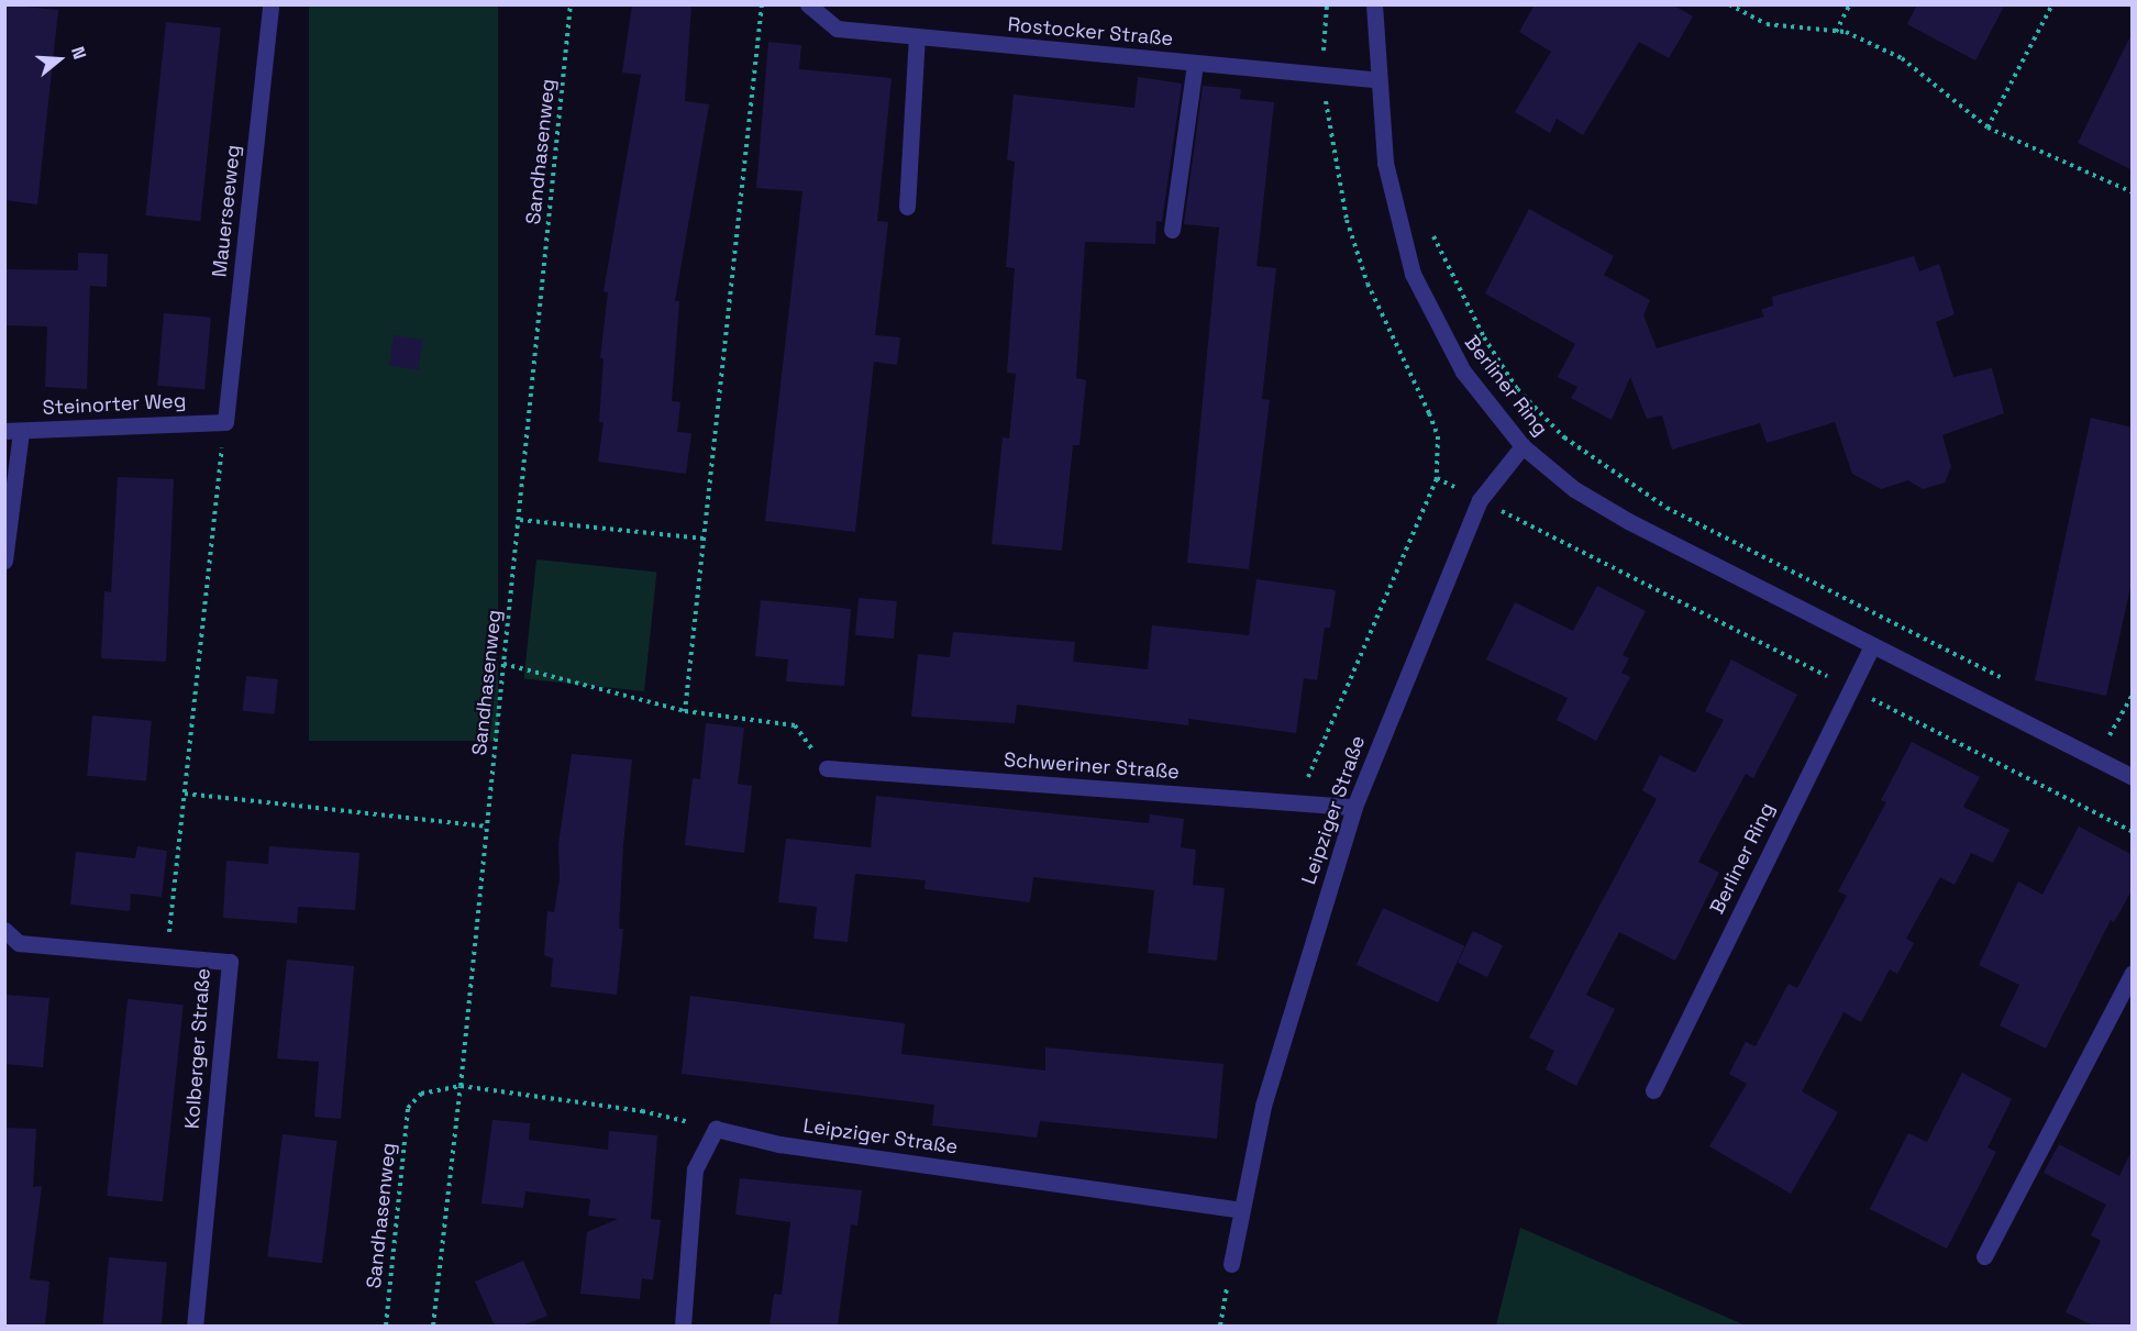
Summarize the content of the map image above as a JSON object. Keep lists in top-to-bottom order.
{
  "streets": {
    "street": [
      "Rostocker Straße",
      "Mauerseeweg",
      "Berliner Ring",
      "Steinorter Weg",
      "Schweriner Straße",
      "Leipziger Straße",
      "Kolberger Straße"
    ],
    "path": ["Sandhasenweg"]
  },
  "crossings": [
    ["Rostocker Straße", "Berliner Ring"],
    ["Mauerseeweg", "Steinorter Weg"],
    ["Berliner Ring", "Leipziger Straße"],
    ["Schweriner Straße", "Leipziger Straße"]
  ],
  "north": "right"
}
